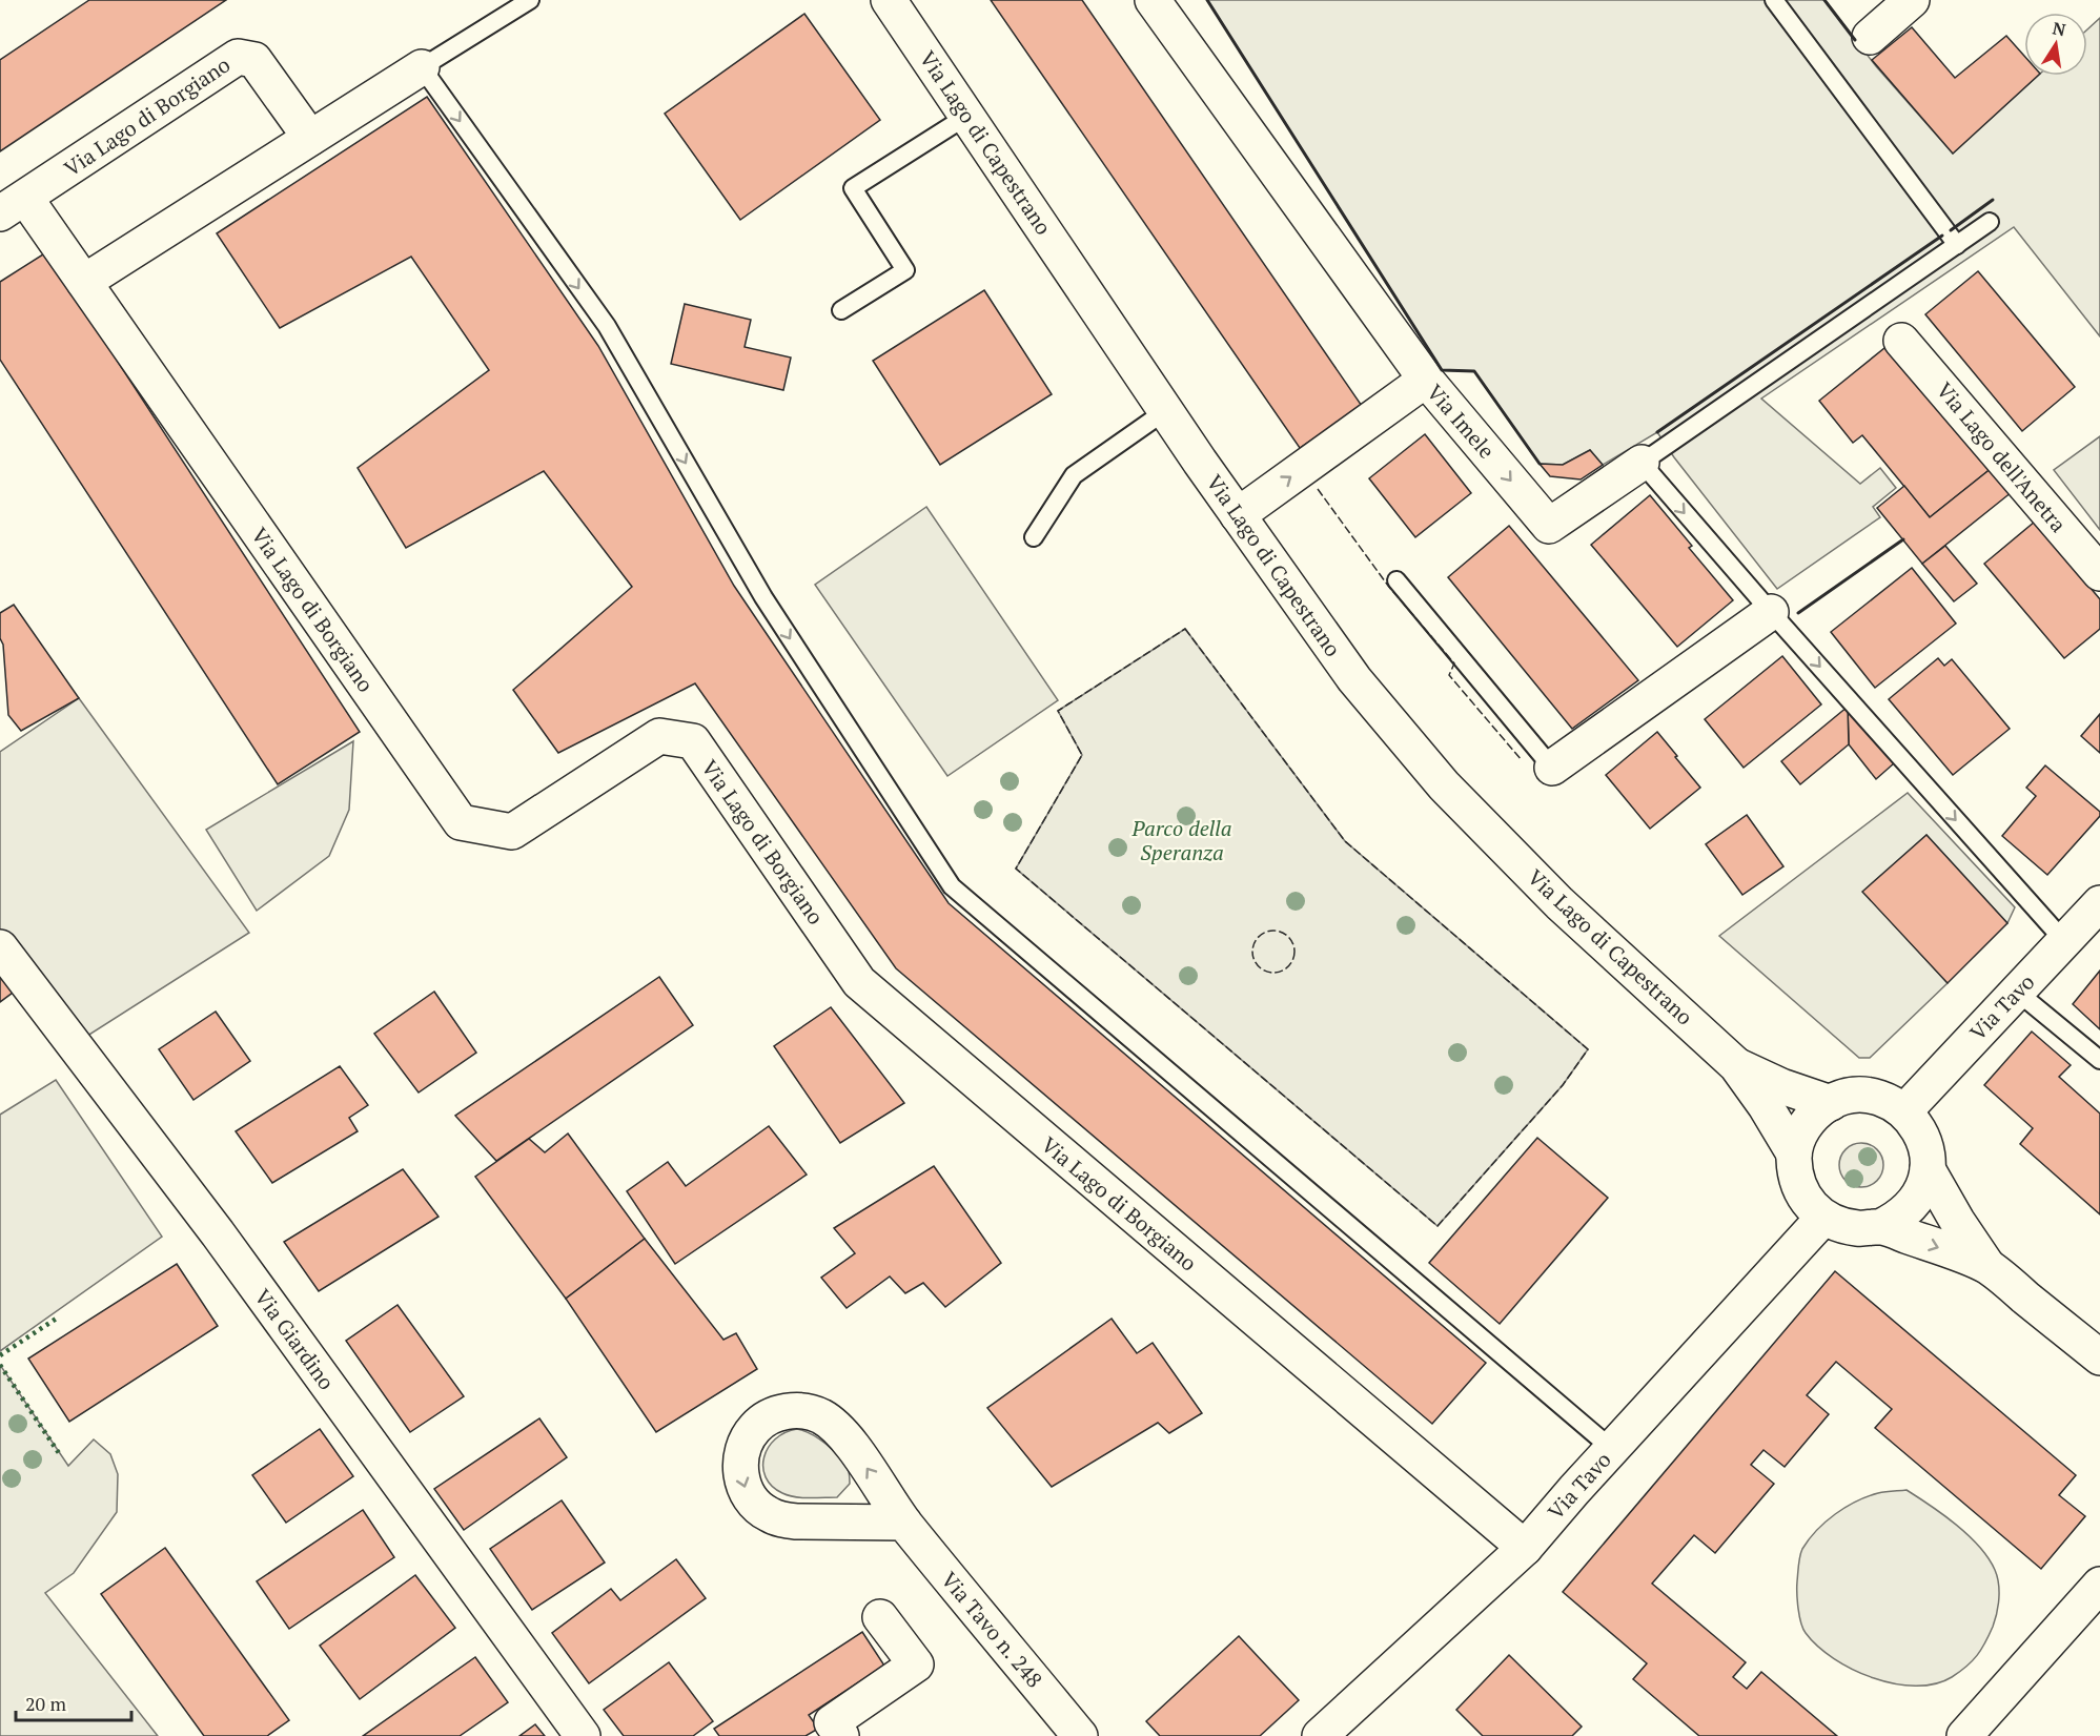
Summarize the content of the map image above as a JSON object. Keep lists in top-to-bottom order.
{
  "streets": {
    "street": [
      "Via Lago di Borgiano",
      "Via Lago di Capestrano",
      "Via Imele",
      "Via Lago dell'Anetra",
      "Via Tavo",
      "Via Giardino",
      "Via Tavo n. 248"
    ]
  },
  "crossings": [
    ["Via Lago di Borgiano", "Via Tavo"],
    ["Via Lago di Capestrano", "Via Imele"],
    ["Via Lago di Capestrano", "Via Tavo"]
  ],
  "parks": ["Parco della Speranza"],
  "scale_bar": "20 m",
  "north": "top"
}
